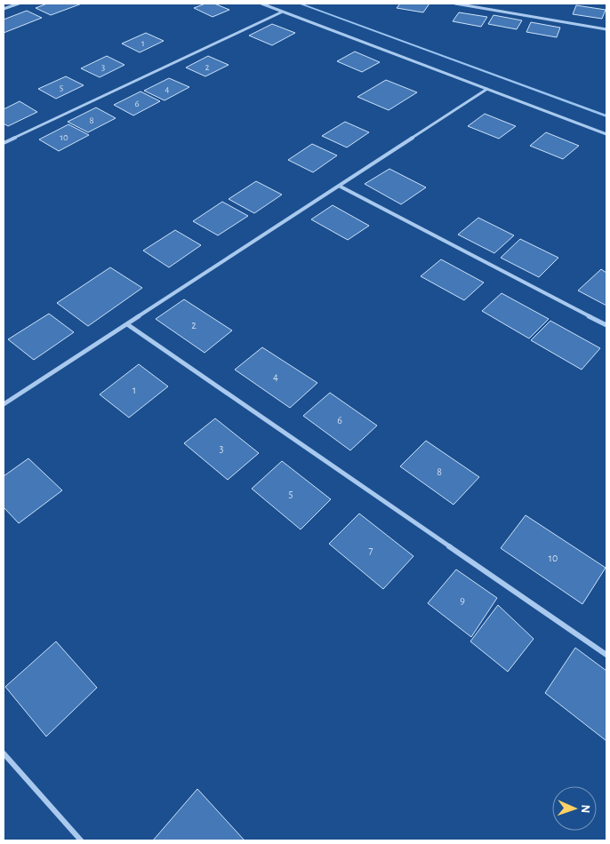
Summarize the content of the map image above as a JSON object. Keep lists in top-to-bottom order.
{
  "house_numbers": [
    "1",
    "3",
    "2",
    "5",
    "4",
    "6",
    "8",
    "10",
    "2",
    "4",
    "1",
    "6",
    "3",
    "8",
    "5",
    "7",
    "10",
    "9"
  ],
  "north": "right"
}
